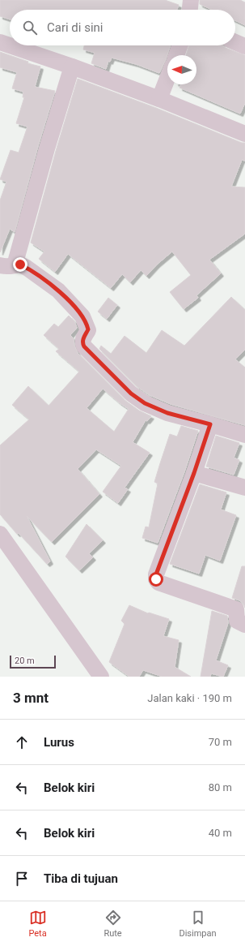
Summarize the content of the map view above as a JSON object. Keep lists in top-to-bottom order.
{
  "scale_bar": "20 m",
  "north": "left",
  "page": {
    "search": "Cari di sini",
    "scale": "20 m",
    "heading": ["3 mnt", "Jalan kaki · 190 m"],
    "list": [
      ["Lurus", "70 m"],
      ["Belok kiri", "80 m"],
      ["Belok kiri", "40 m"],
      "Tiba di tujuan"
    ],
    "nav": ["Peta", "Rute", "Disimpan"]
  }
}
